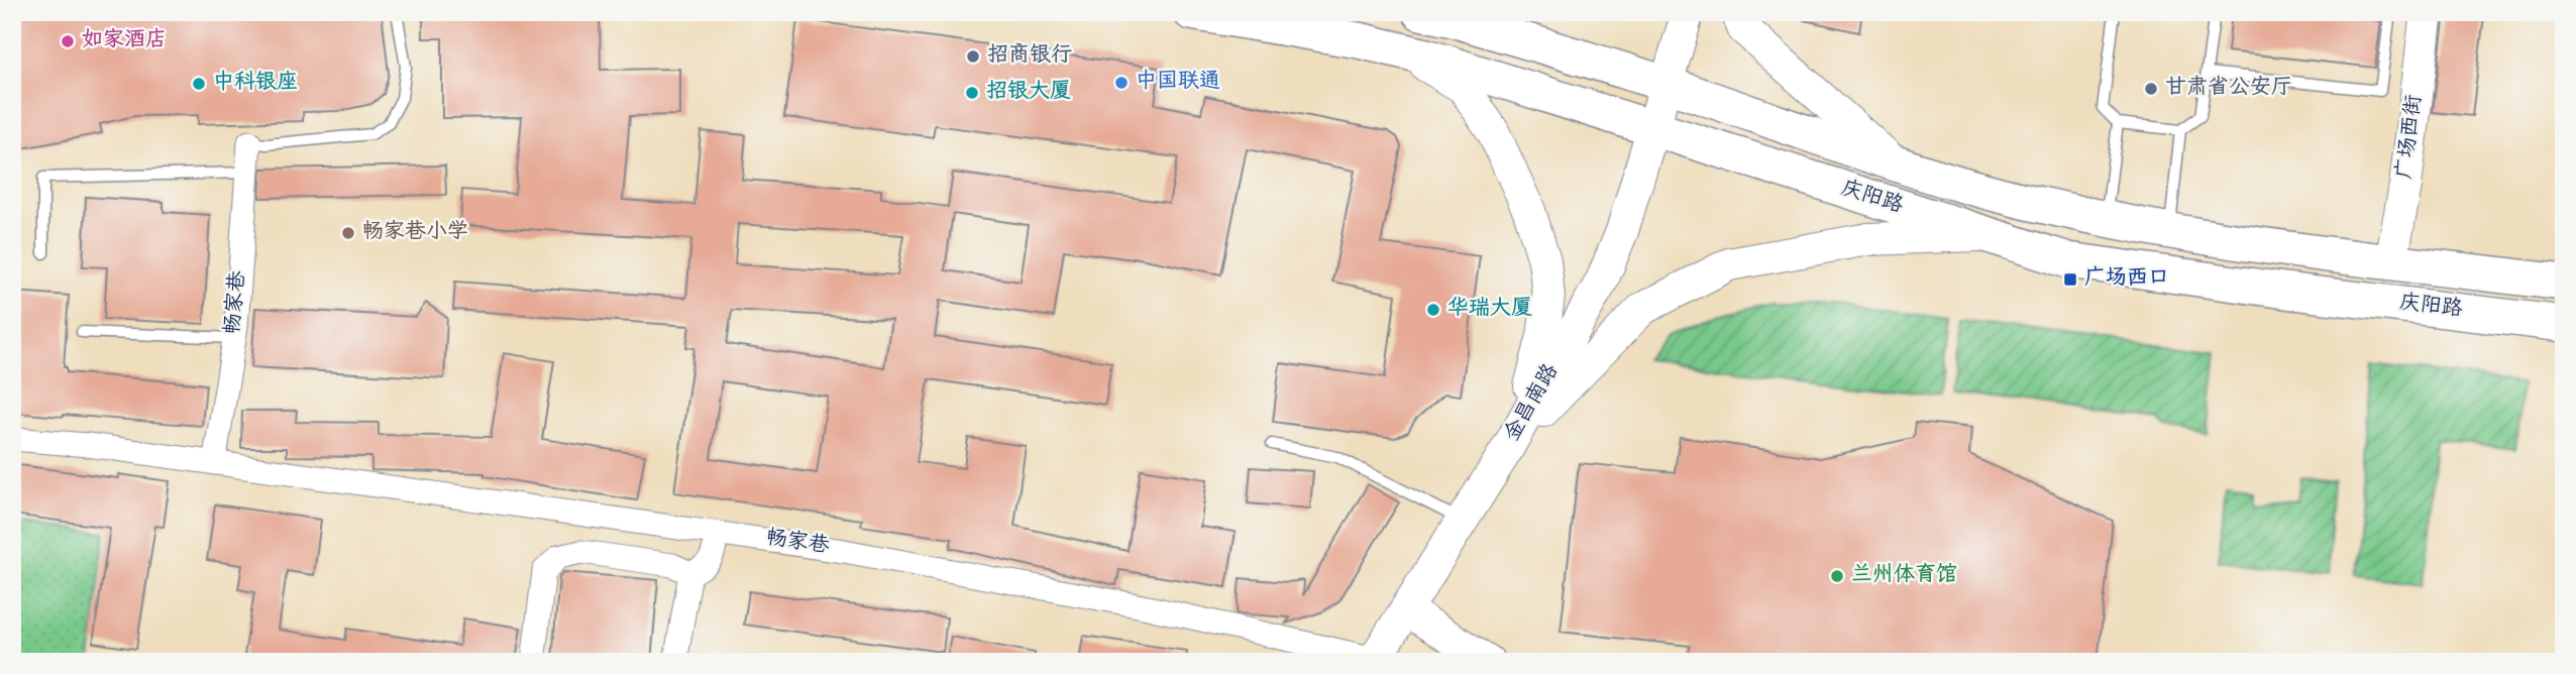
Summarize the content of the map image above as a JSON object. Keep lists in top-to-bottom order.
{
  "streets": {
    "main road": ["庆阳路"],
    "street": ["广场西街", "畅家巷", "金昌南路"]
  },
  "crossings": [
    ["广场西街", "庆阳路"],
    ["庆阳路", "金昌南路"],
    ["畅家巷", "金昌南路"]
  ],
  "places": {
    "other": [
      "如家酒店",
      "招商银行",
      "中国联通",
      "中科银座",
      "甘肃省公安厅",
      "招银大厦",
      "畅家巷小学",
      "华瑞大厦",
      "兰州体育馆"
    ],
    "transit": ["广场西口"]
  }
}
